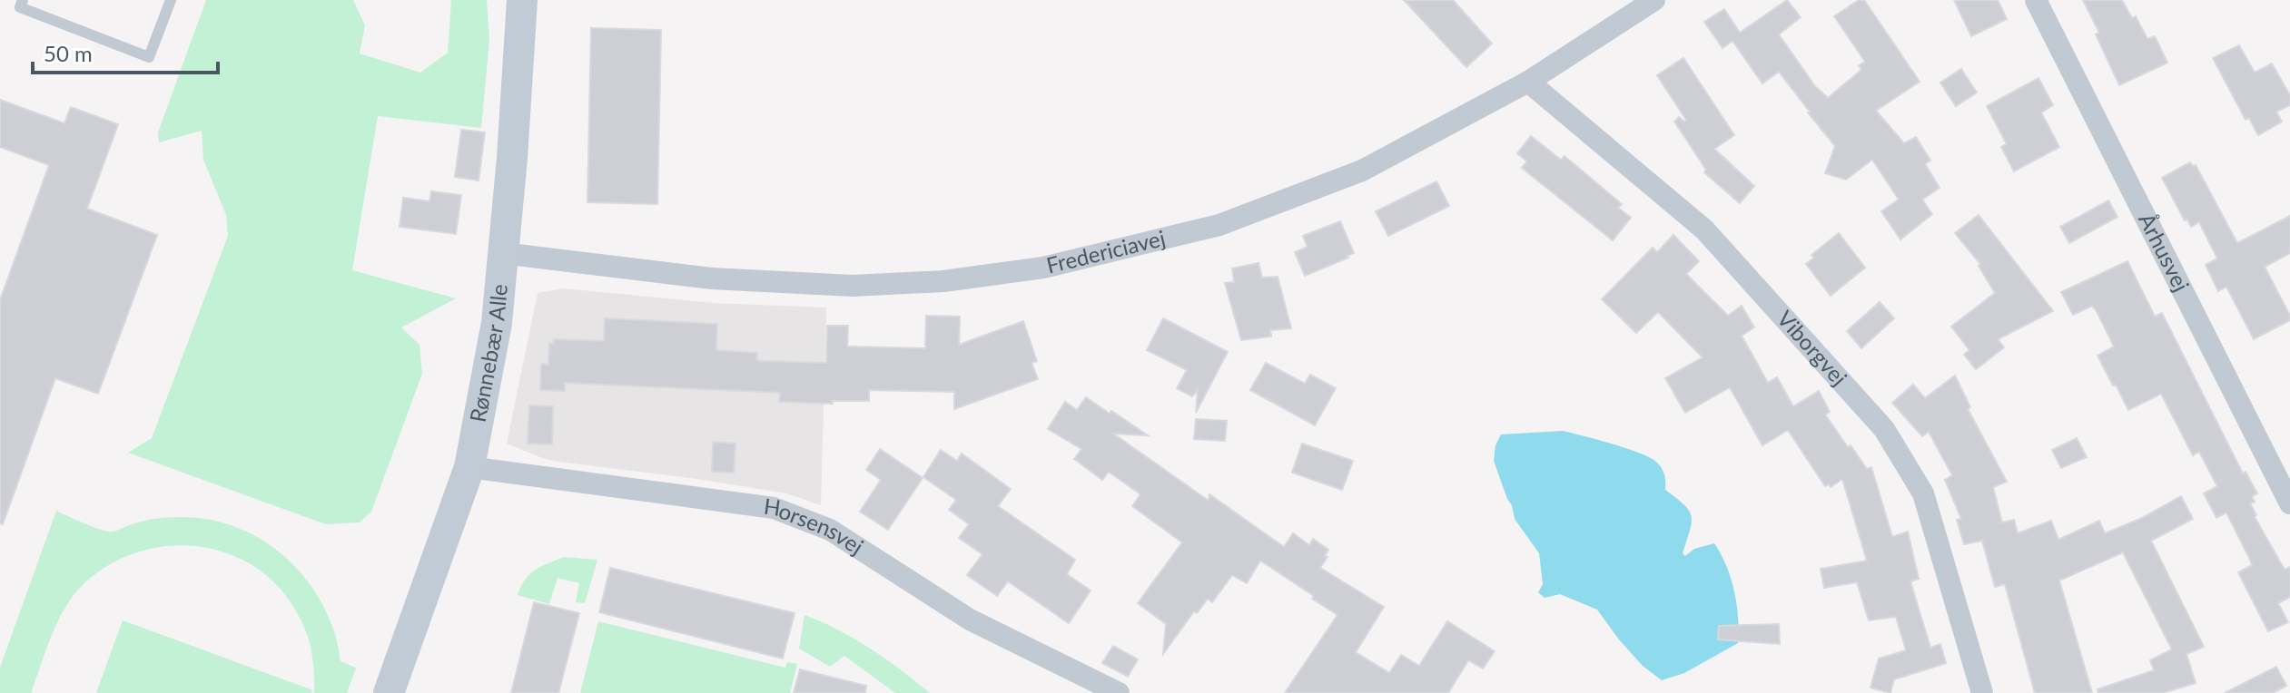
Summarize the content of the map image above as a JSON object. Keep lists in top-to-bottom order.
{
  "streets": {
    "main road": ["Rønnebær Alle"],
    "street": [
      "Fredericiavej",
      "Århusvej",
      "Viborgvej",
      "Horsensvej"
    ]
  },
  "crossings": [
    ["Fredericiavej", "Viborgvej"],
    ["Fredericiavej", "Rønnebær Alle"],
    ["Rønnebær Alle", "Horsensvej"]
  ],
  "scale_bar": "50 m"
}
